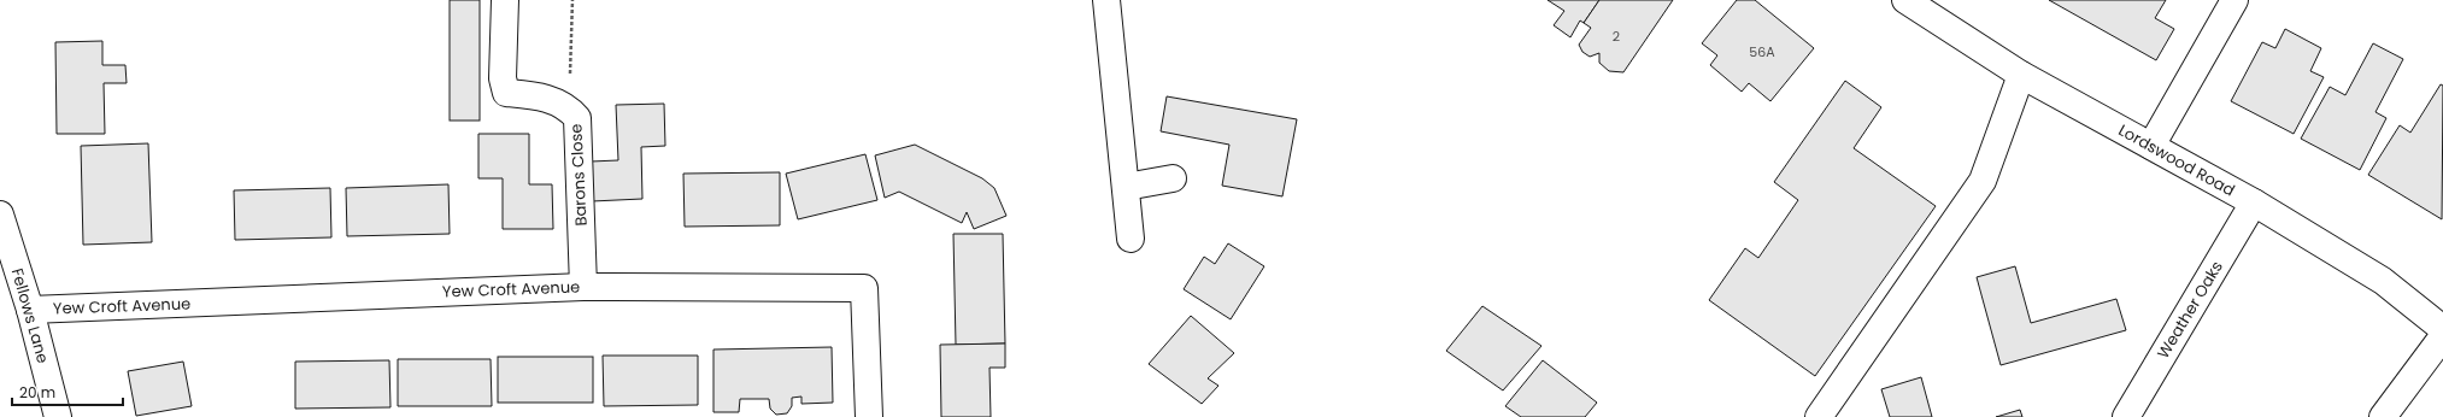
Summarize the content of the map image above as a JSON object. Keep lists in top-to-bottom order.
{
  "streets": {
    "street": [
      "Lordswood Road",
      "Barons Close",
      "Yew Croft Avenue",
      "Weather Oaks",
      "Fellows Lane"
    ]
  },
  "crossings": [
    ["Lordswood Road", "Weather Oaks"],
    ["Barons Close", "Yew Croft Avenue"],
    ["Yew Croft Avenue", "Fellows Lane"]
  ],
  "house_numbers": ["2", "56A"],
  "scale_bar": "20 m"
}
